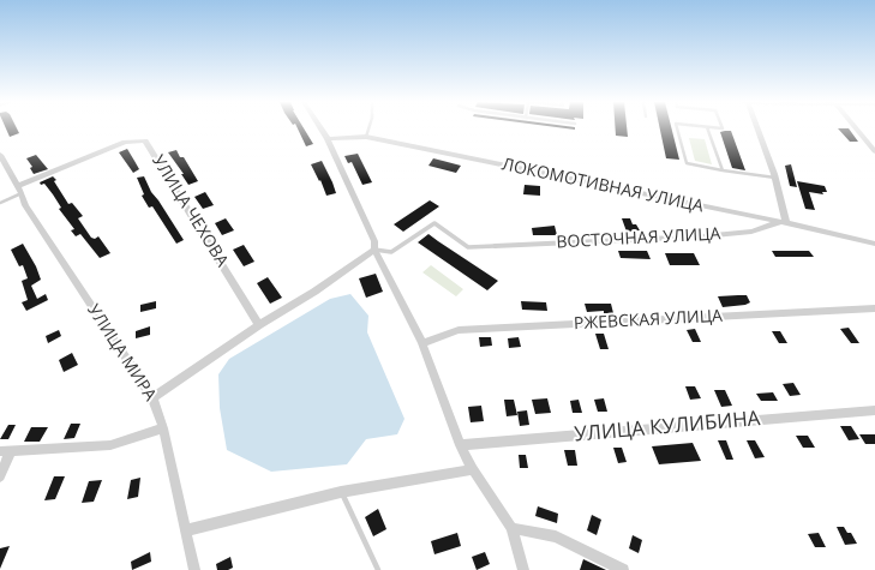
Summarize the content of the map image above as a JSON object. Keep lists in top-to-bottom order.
{
  "streets": {
    "street": [
      "ЛОКОМОТИВНАЯ УЛИЦА",
      "УЛИЦА ЧЕХОВА",
      "ВОСТОЧНАЯ УЛИЦА",
      "РЖЕВСКАЯ УЛИЦА",
      "УЛИЦА МИРА",
      "УЛИЦА КУЛИБИНА"
    ]
  },
  "crossings": [
    ["ЛОКОМОТИВНАЯ УЛИЦА", "ВОСТОЧНАЯ УЛИЦА"],
    ["УЛИЦА ЧЕХОВА", "УЛИЦА МИРА"]
  ]
}
